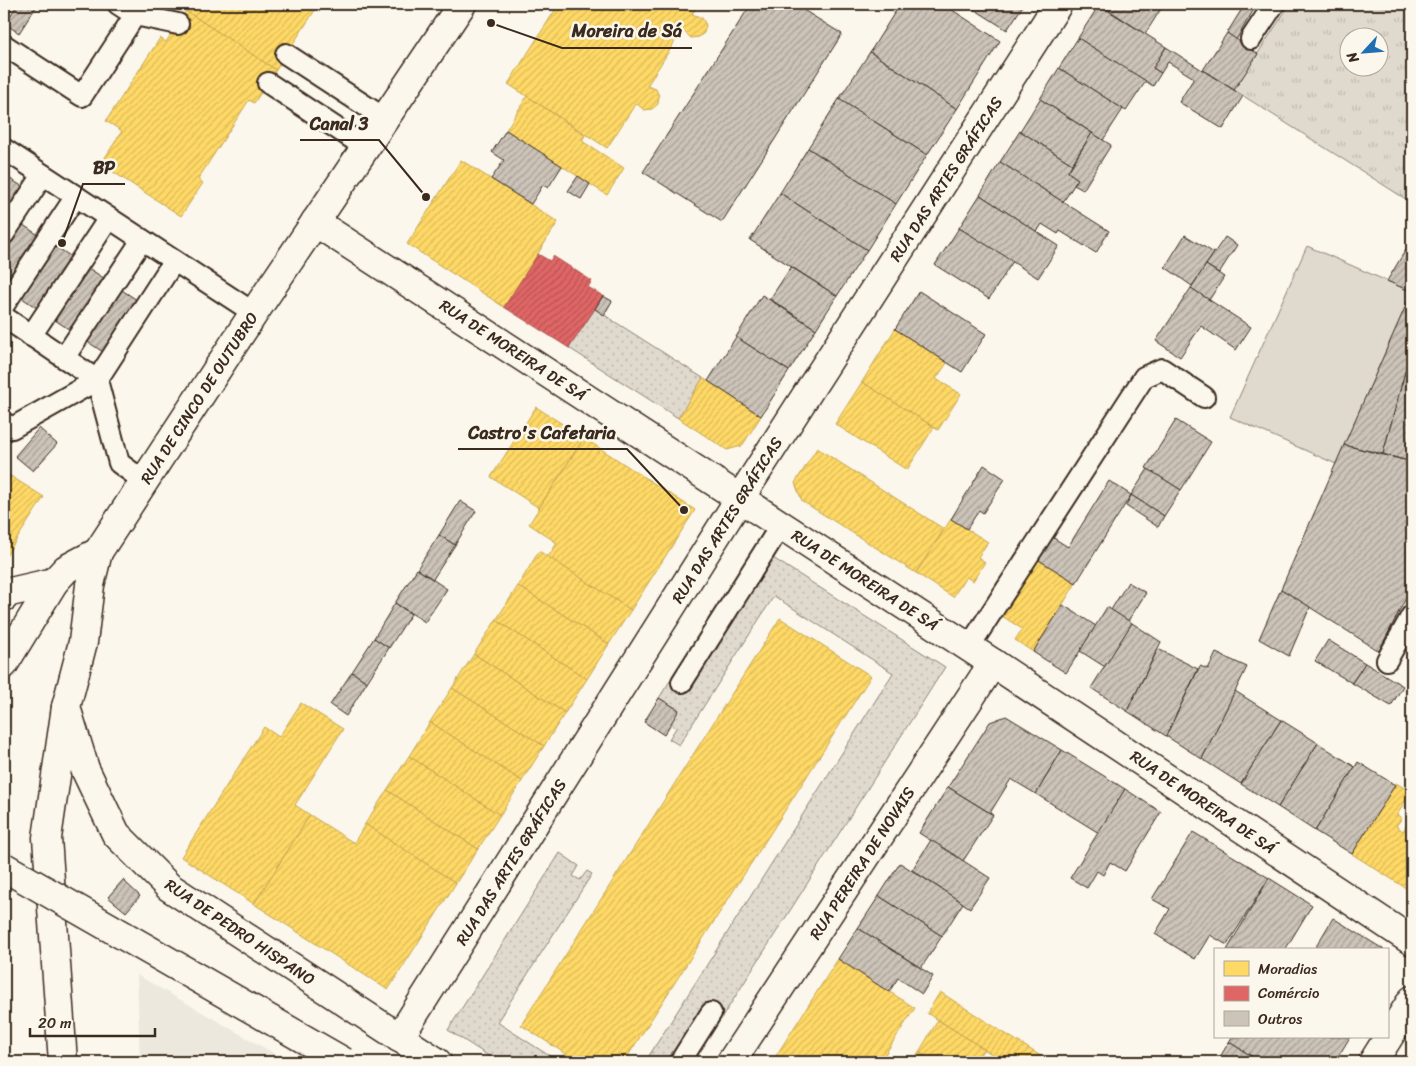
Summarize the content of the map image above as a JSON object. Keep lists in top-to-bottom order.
{
  "streets": {
    "street": [
      "RUA DAS ARTES GRÁFICAS",
      "RUA DE MOREIRA DE SÁ",
      "RUA DE CINCO DE OUTUBRO",
      "RUA PEREIRA DE NOVAIS",
      "RUA DE PEDRO HISPANO"
    ]
  },
  "crossings": [
    ["RUA DAS ARTES GRÁFICAS", "RUA DE MOREIRA DE SÁ"],
    ["RUA DAS ARTES GRÁFICAS", "RUA DE PEDRO HISPANO"],
    ["RUA DE MOREIRA DE SÁ", "RUA DE CINCO DE OUTUBRO"],
    ["RUA DE MOREIRA DE SÁ", "RUA PEREIRA DE NOVAIS"],
    ["RUA DE CINCO DE OUTUBRO", "RUA DE PEDRO HISPANO"]
  ],
  "places": [
    "Moreira de Sá",
    "Canal 3",
    "BP",
    "Castro's Cafetaria"
  ],
  "legend": ["Moradias", "Comércio", "Outros"],
  "scale_bar": "20 m",
  "north": "bottom left"
}
